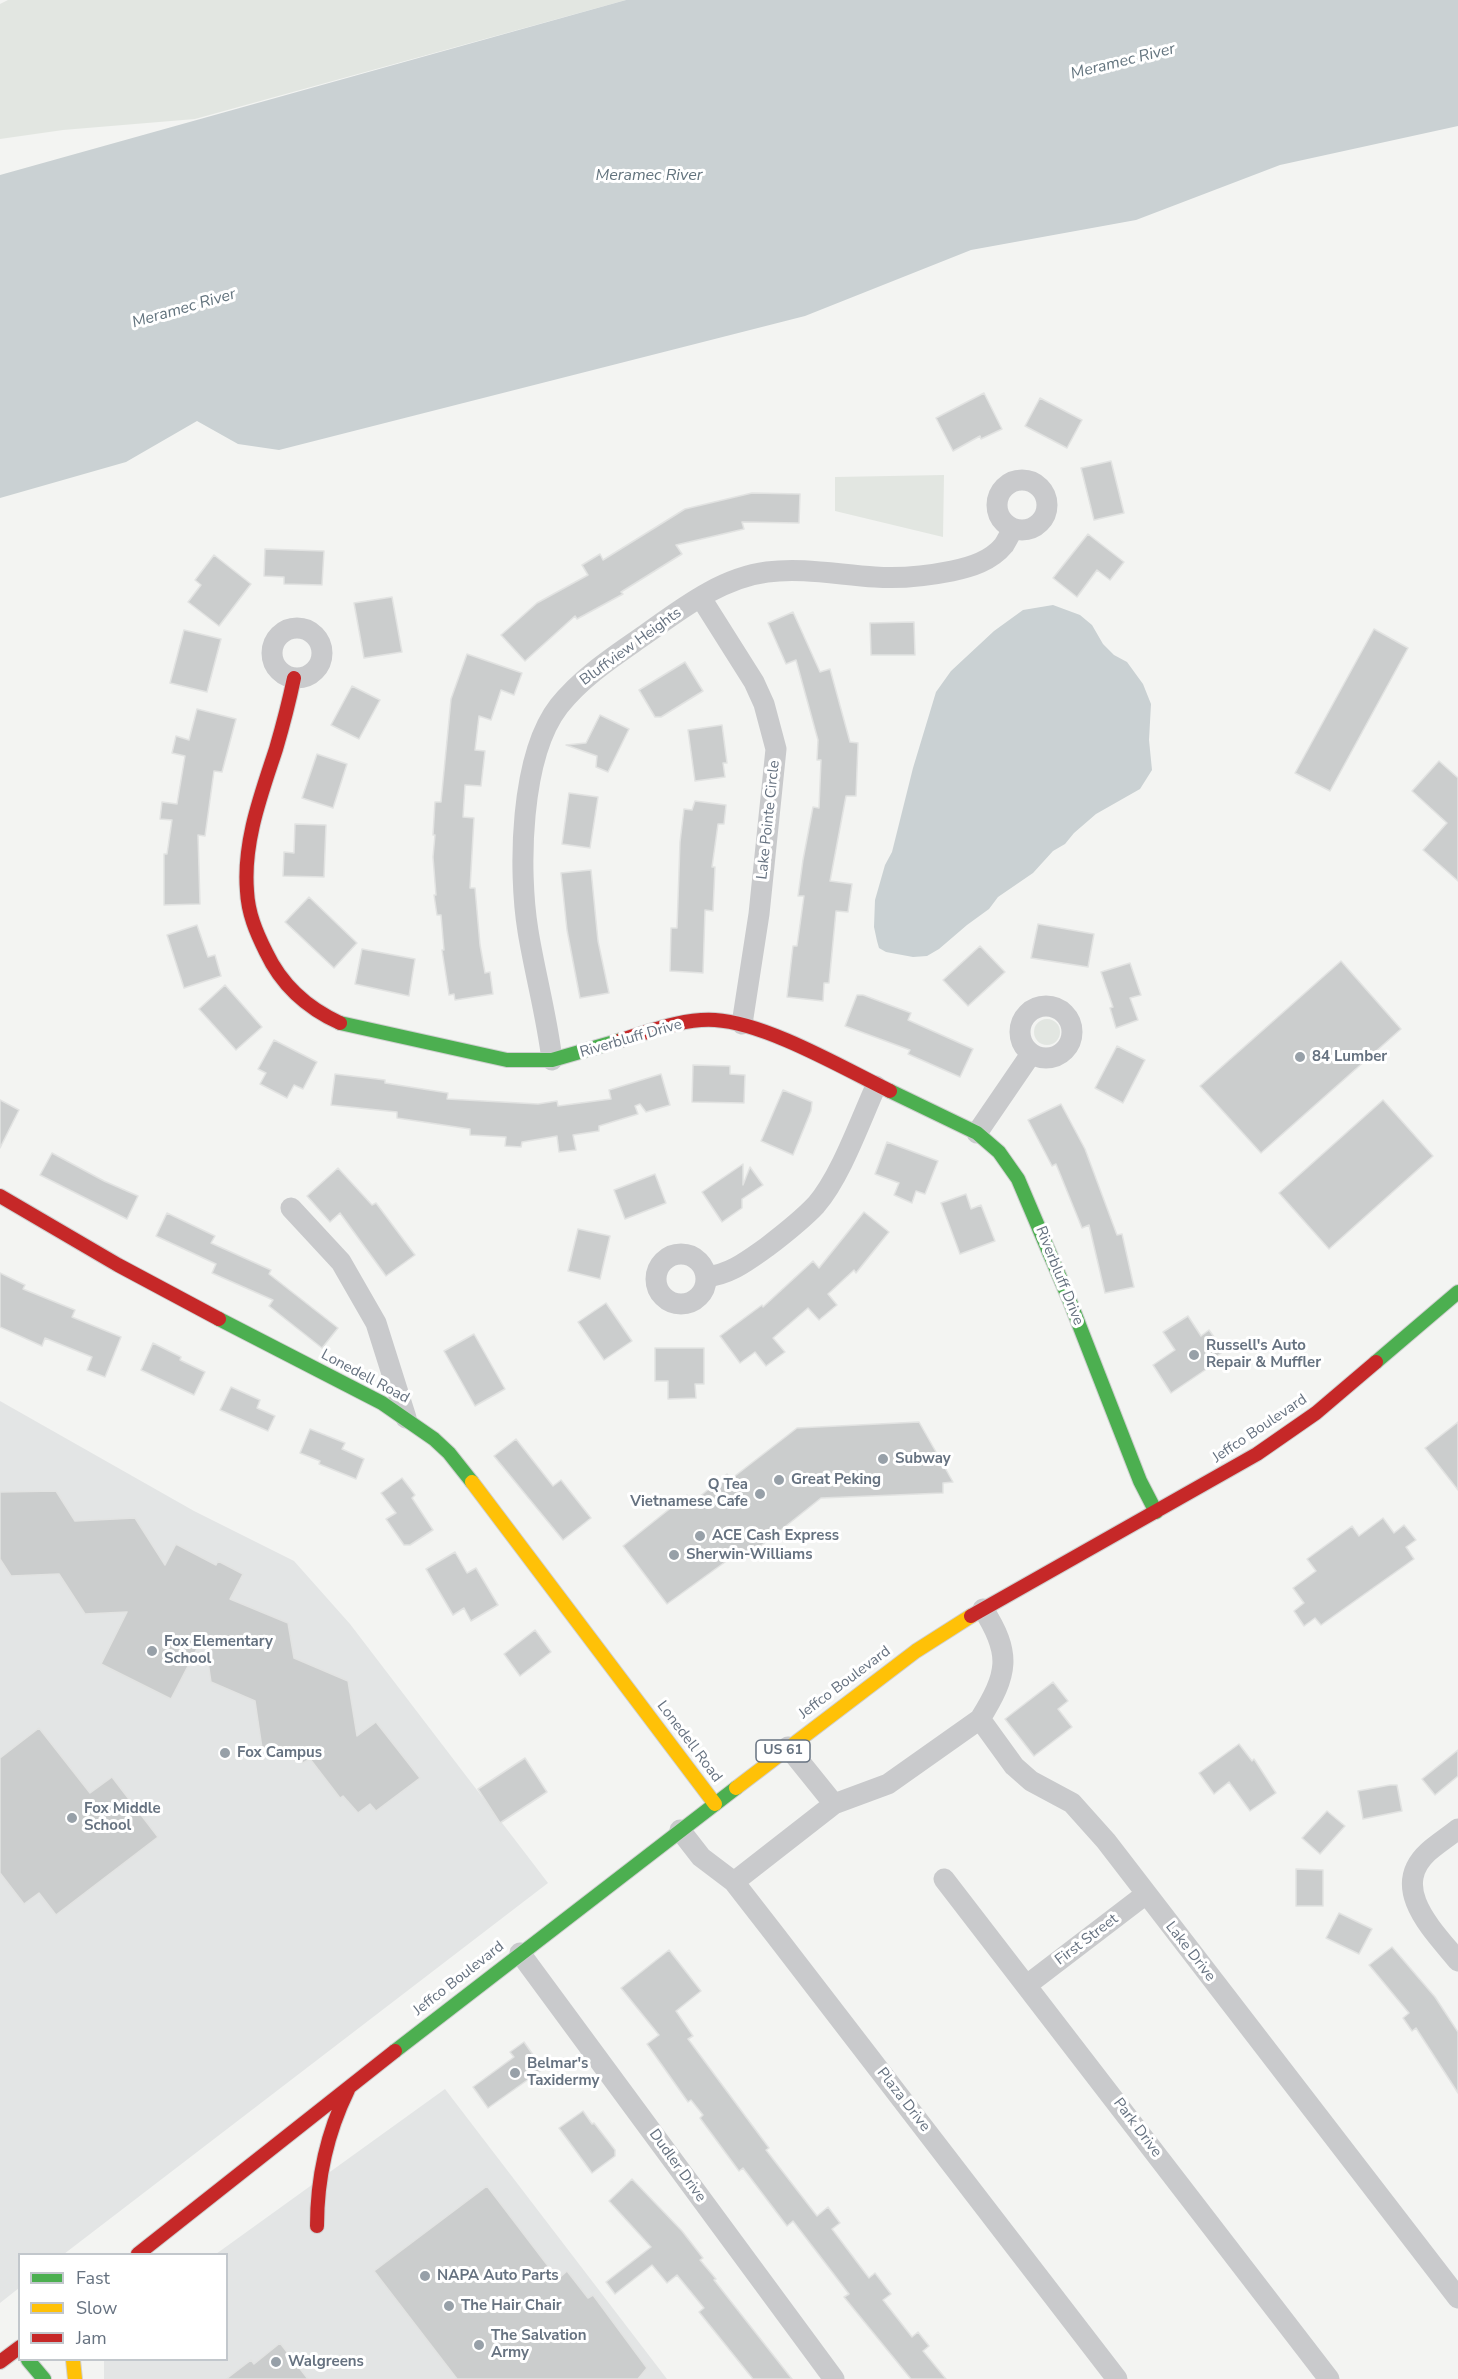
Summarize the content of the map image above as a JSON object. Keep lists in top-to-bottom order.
{
  "streets": {
    "street": [
      "Bluffview Heights",
      "Lake Pointe Circle",
      "Riverbluff Drive",
      "Lonedell Road",
      "Jeffco Boulevard",
      "US 61",
      "First Street",
      "Lake Drive",
      "Plaza Drive",
      "Park Drive",
      "Dudler Drive"
    ]
  },
  "crossings": [
    ["Bluffview Heights", "Lake Pointe Circle"],
    ["Bluffview Heights", "Riverbluff Drive"],
    ["Lake Pointe Circle", "Riverbluff Drive"],
    ["Riverbluff Drive", "Jeffco Boulevard"],
    ["Lonedell Road", "Jeffco Boulevard"],
    ["Jeffco Boulevard", "Plaza Drive"],
    ["Jeffco Boulevard", "Dudler Drive"],
    ["First Street", "Lake Drive"],
    ["First Street", "Park Drive"]
  ],
  "water": ["Meramec River"],
  "places": [
    "84 Lumber",
    "Russell's Auto Repair & Muffler",
    "Subway",
    "Great Peking",
    "Q Tea Vietnamese Cafe",
    "ACE Cash Express",
    "Sherwin-Williams",
    "Fox Elementary School",
    "Fox Campus",
    "Fox Middle School",
    "Belmar's Taxidermy",
    "NAPA Auto Parts",
    "The Hair Chair",
    "The Salvation Army",
    "Walgreens"
  ],
  "legend": ["Fast", "Slow", "Jam"]
}
